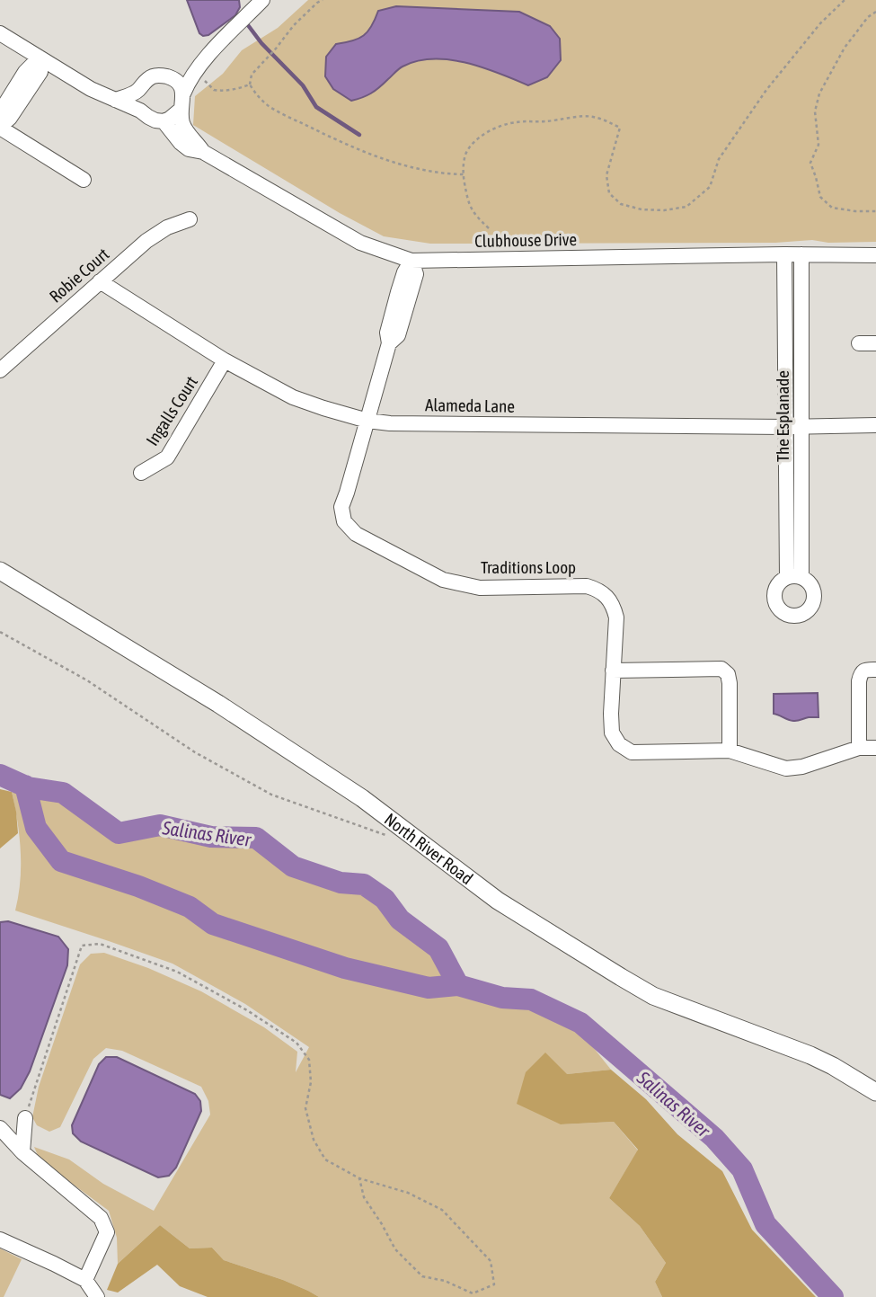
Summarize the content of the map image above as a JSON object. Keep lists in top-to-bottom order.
{
  "streets": {
    "main road": ["North River Road"],
    "street": [
      "Clubhouse Drive",
      "Robie Court",
      "Alameda Lane",
      "Ingalls Court",
      "The Esplanade",
      "Traditions Loop"
    ]
  },
  "crossings": [
    ["Clubhouse Drive", "The Esplanade"],
    ["Clubhouse Drive", "Traditions Loop"],
    ["Robie Court", "Alameda Lane"],
    ["Alameda Lane", "Ingalls Court"],
    ["Alameda Lane", "The Esplanade"],
    ["Alameda Lane", "Traditions Loop"]
  ],
  "water": ["Salinas River"]
}
